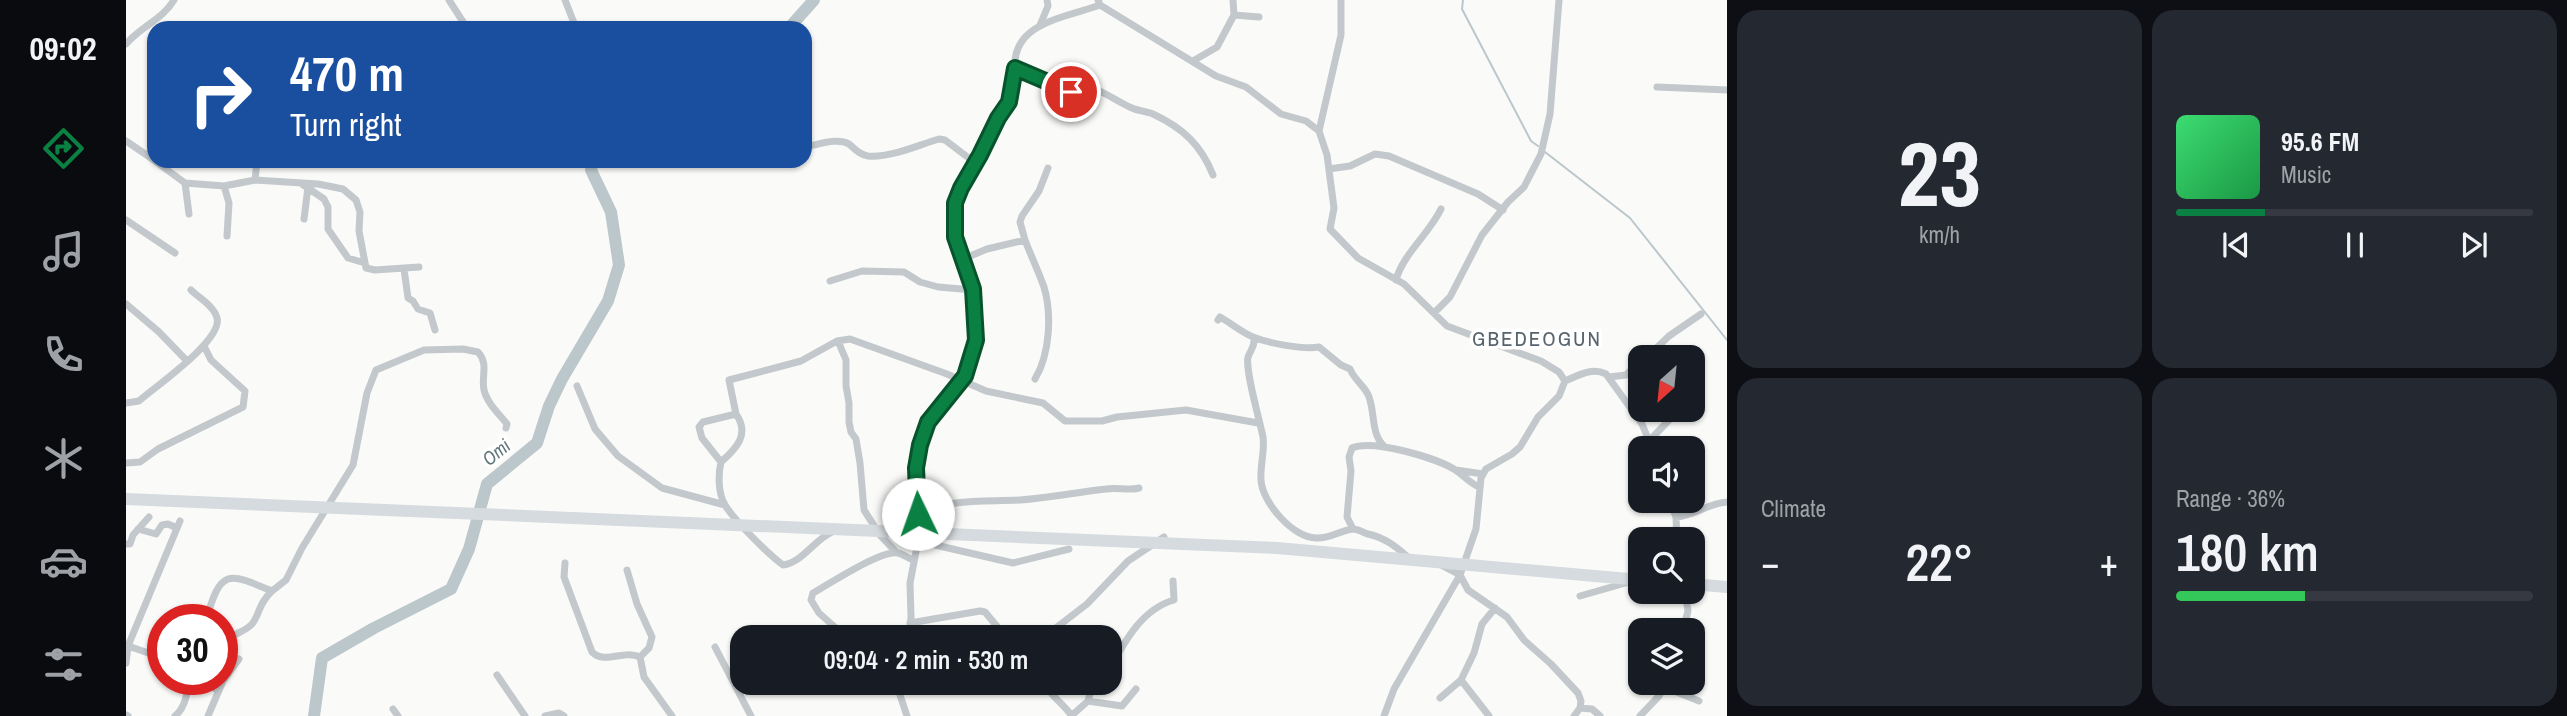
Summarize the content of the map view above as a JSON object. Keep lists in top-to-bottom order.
{
  "districts": ["GBEDEOGUN"],
  "water": ["Omi"],
  "north": "bottom left",
  "page": {
    "tabs": "09:02",
    "tile": [
      ["23", "km/h"],
      "Climate",
      ["Range · 36%", "180 km"]
    ],
    "turn": ["470 m", "Turn right"],
    "song": ["95.6 FM", "Music"],
    "heat": ["−", "22°", "+"],
    "limit": "30",
    "trip": "09:04 · 2 min · 530 m"
  }
}
